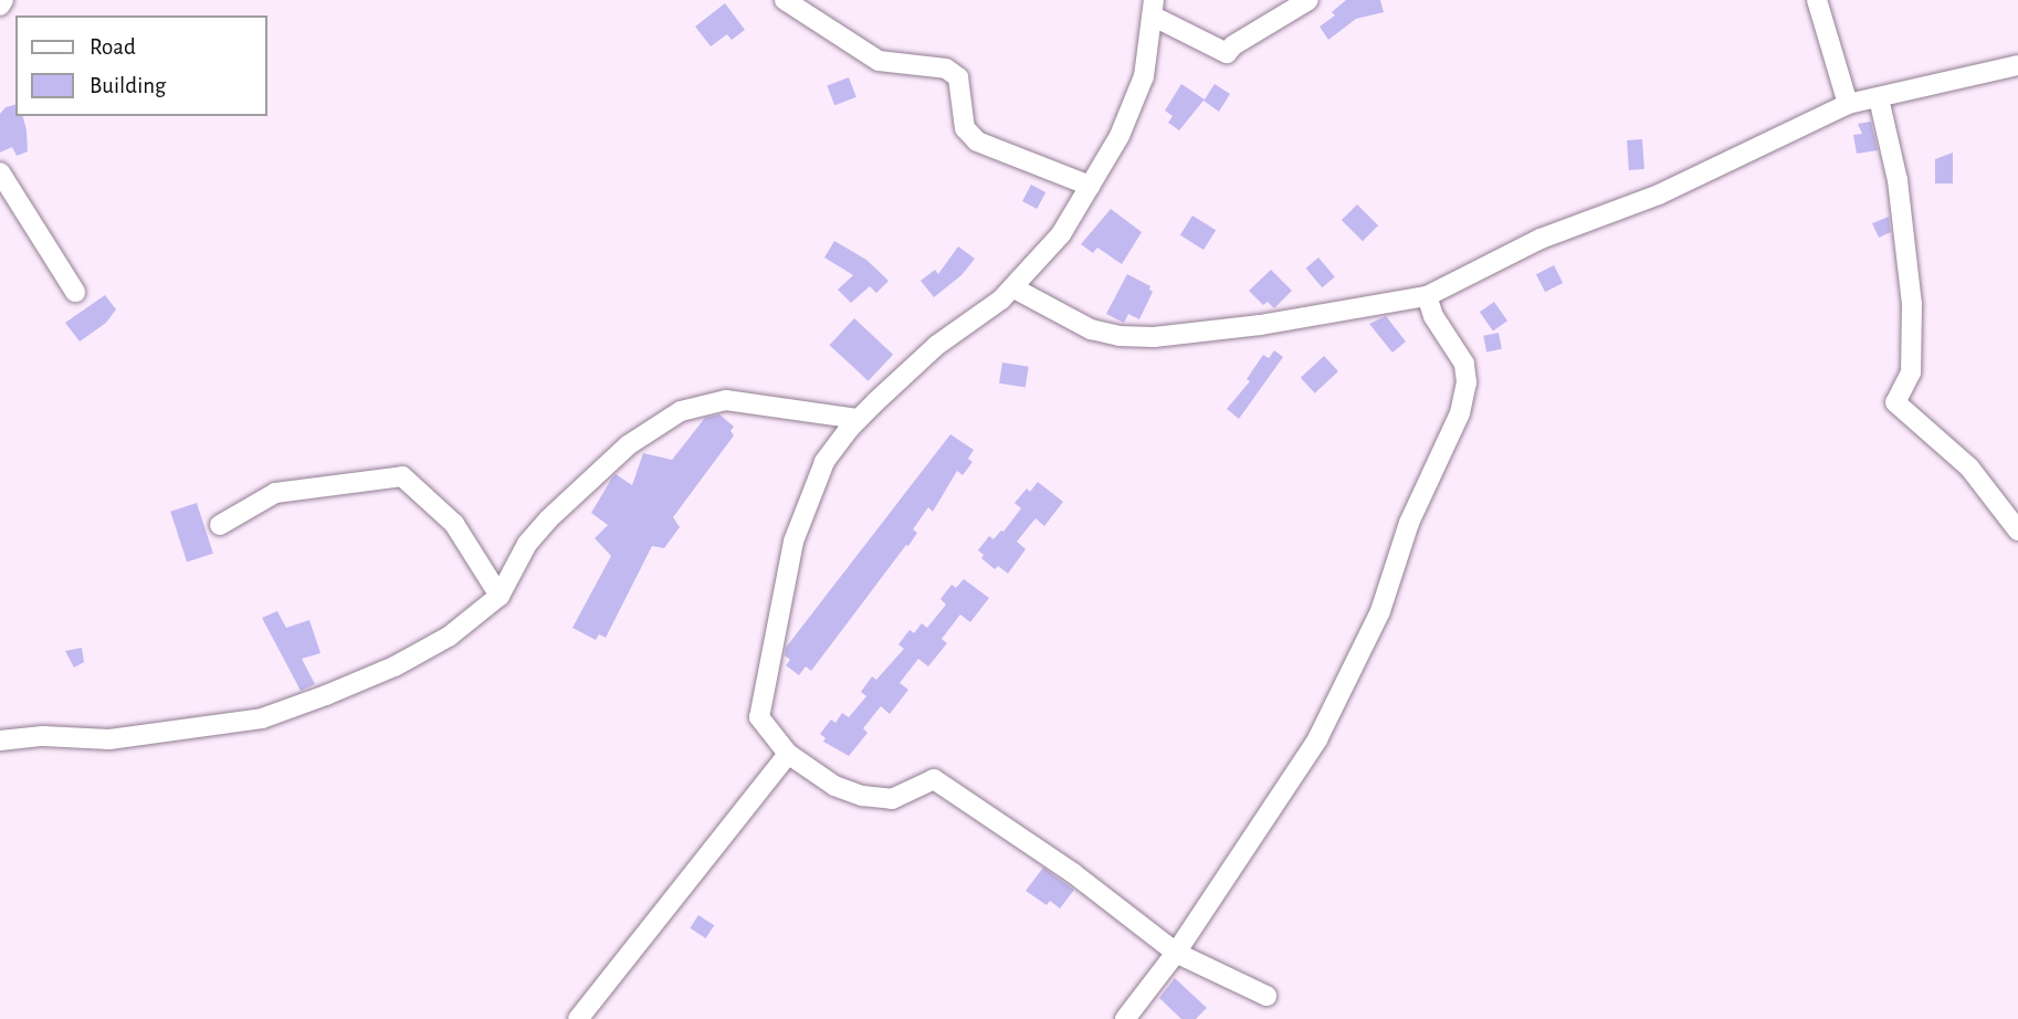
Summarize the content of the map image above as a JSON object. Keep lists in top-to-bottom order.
{
  "legend": ["Road", "Building"]
}
